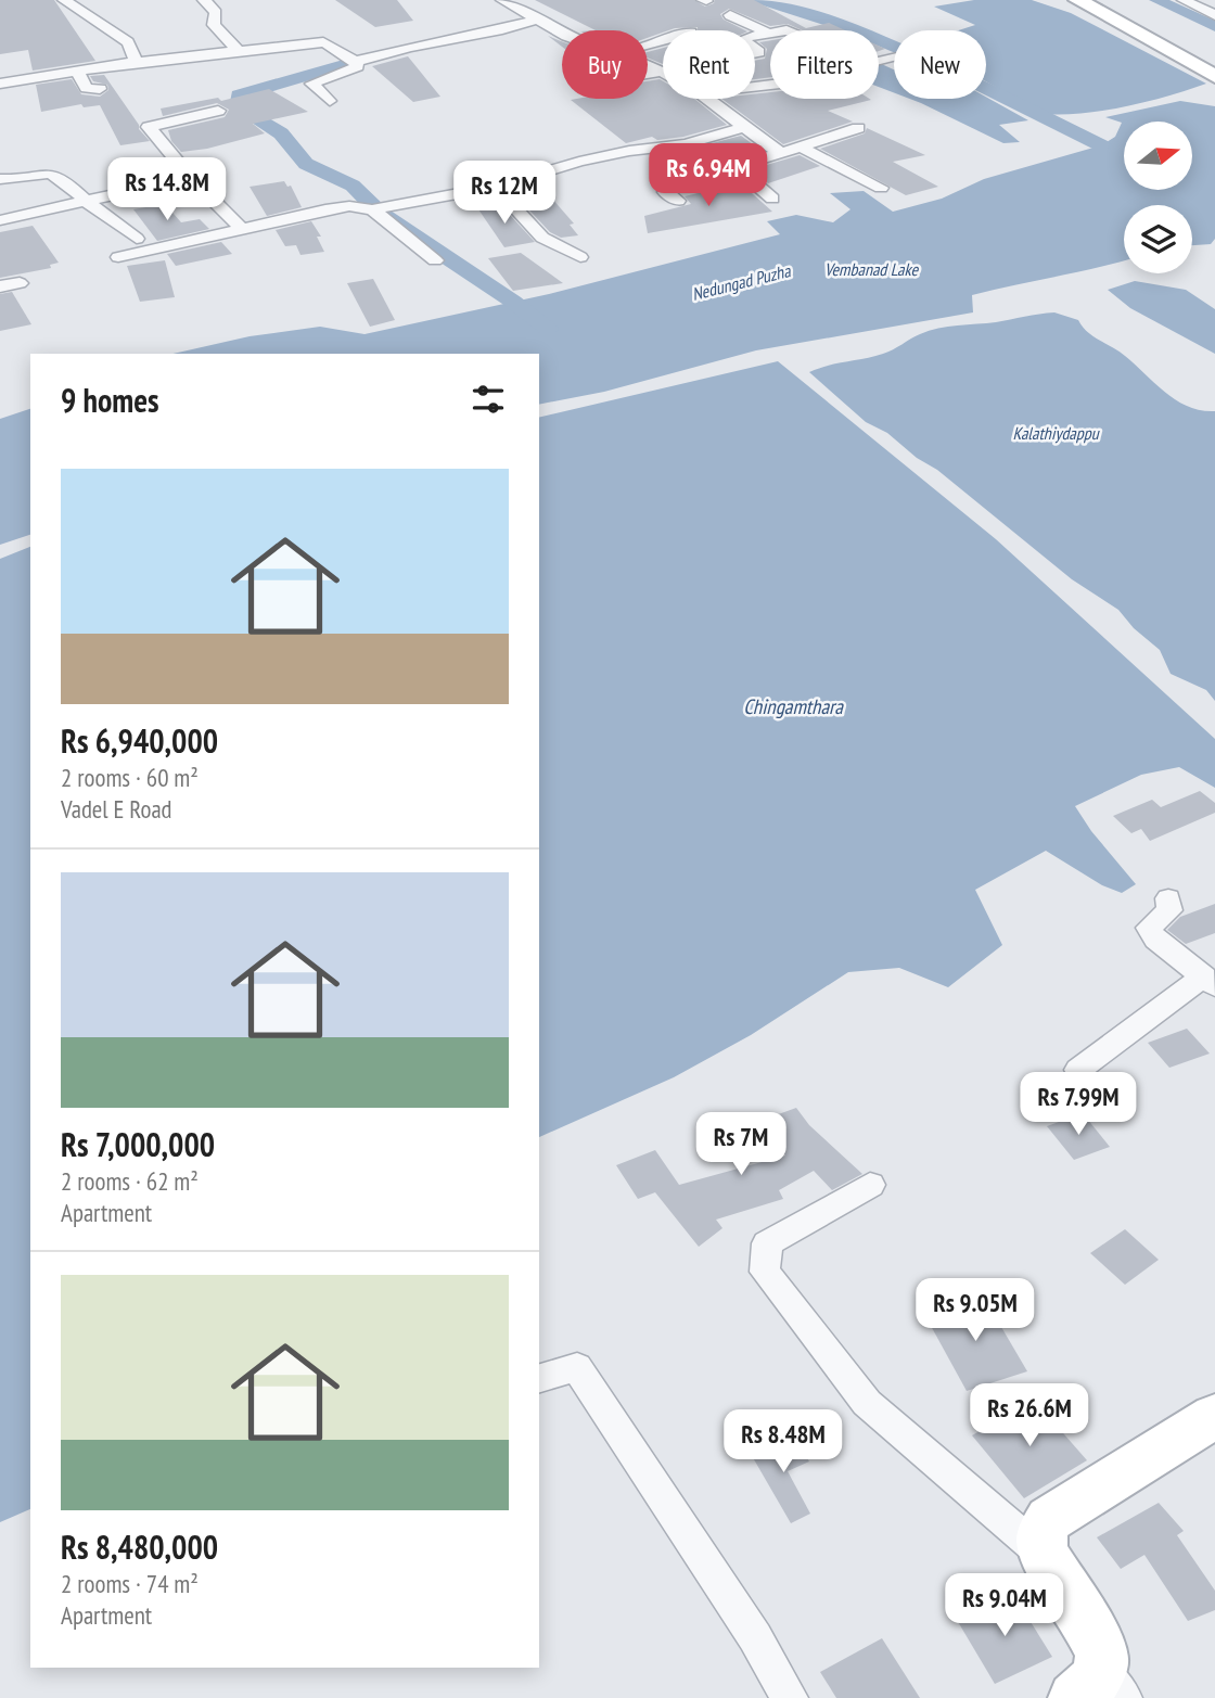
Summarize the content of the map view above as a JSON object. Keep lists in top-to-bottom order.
{
  "water": [
    "Vembanad Lake",
    "Nedungad Puzha",
    "Kalathiydappu",
    "Chingamthara"
  ],
  "north": "right",
  "page": {
    "chip": [
      "Buy",
      "Rent",
      "Filters",
      "New"
    ],
    "price": [
      "Rs 6.94M",
      "Rs 14.8M",
      "Rs 12M",
      "Rs 7.99M",
      "Rs 7M",
      "Rs 9.05M",
      "Rs 26.6M",
      "Rs 8.48M",
      "Rs 9.04M"
    ],
    "heading": "9 homes",
    "list": [
      {
        "name": "Rs 6,940,000",
        "note": "2 rooms · 60 m² · Vadel E Road"
      },
      {
        "name": "Rs 7,000,000",
        "note": "2 rooms · 62 m² · Apartment"
      },
      {
        "name": "Rs 8,480,000",
        "note": "2 rooms · 74 m² · Apartment"
      }
    ]
  }
}
